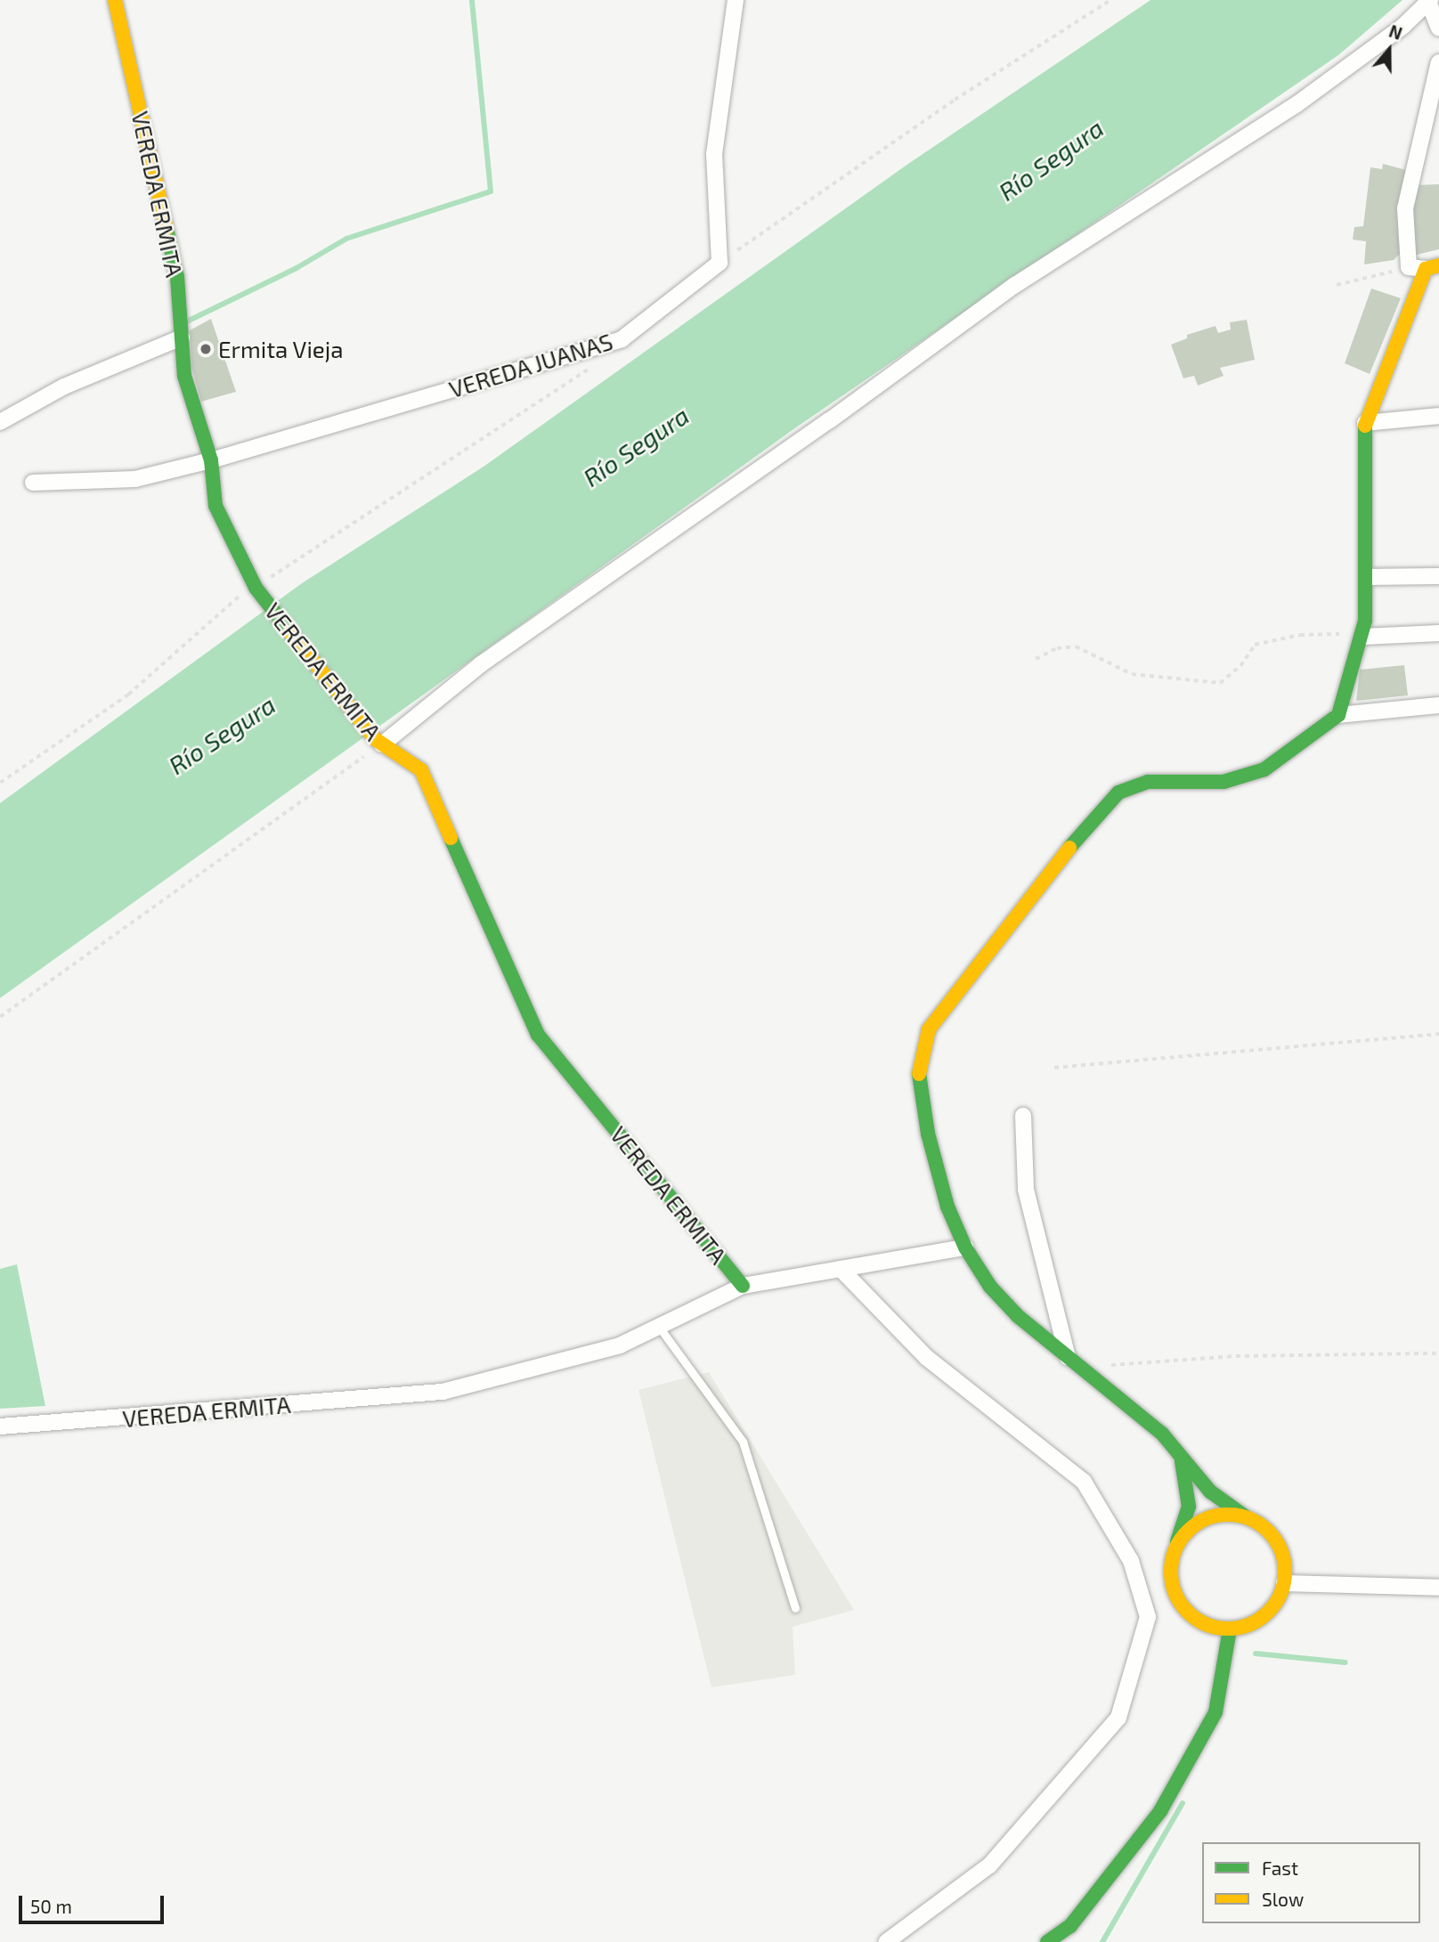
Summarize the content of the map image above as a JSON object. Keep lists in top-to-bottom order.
{
  "streets": {
    "main road": ["VEREDA ERMITA"],
    "street": ["VEREDA JUANAS"]
  },
  "crossings": [
    ["VEREDA ERMITA", "VEREDA JUANAS"]
  ],
  "water": ["Río Segura"],
  "places": ["Ermita Vieja"],
  "legend": ["Fast", "Slow"],
  "scale_bar": "50 m",
  "north": "top"
}
